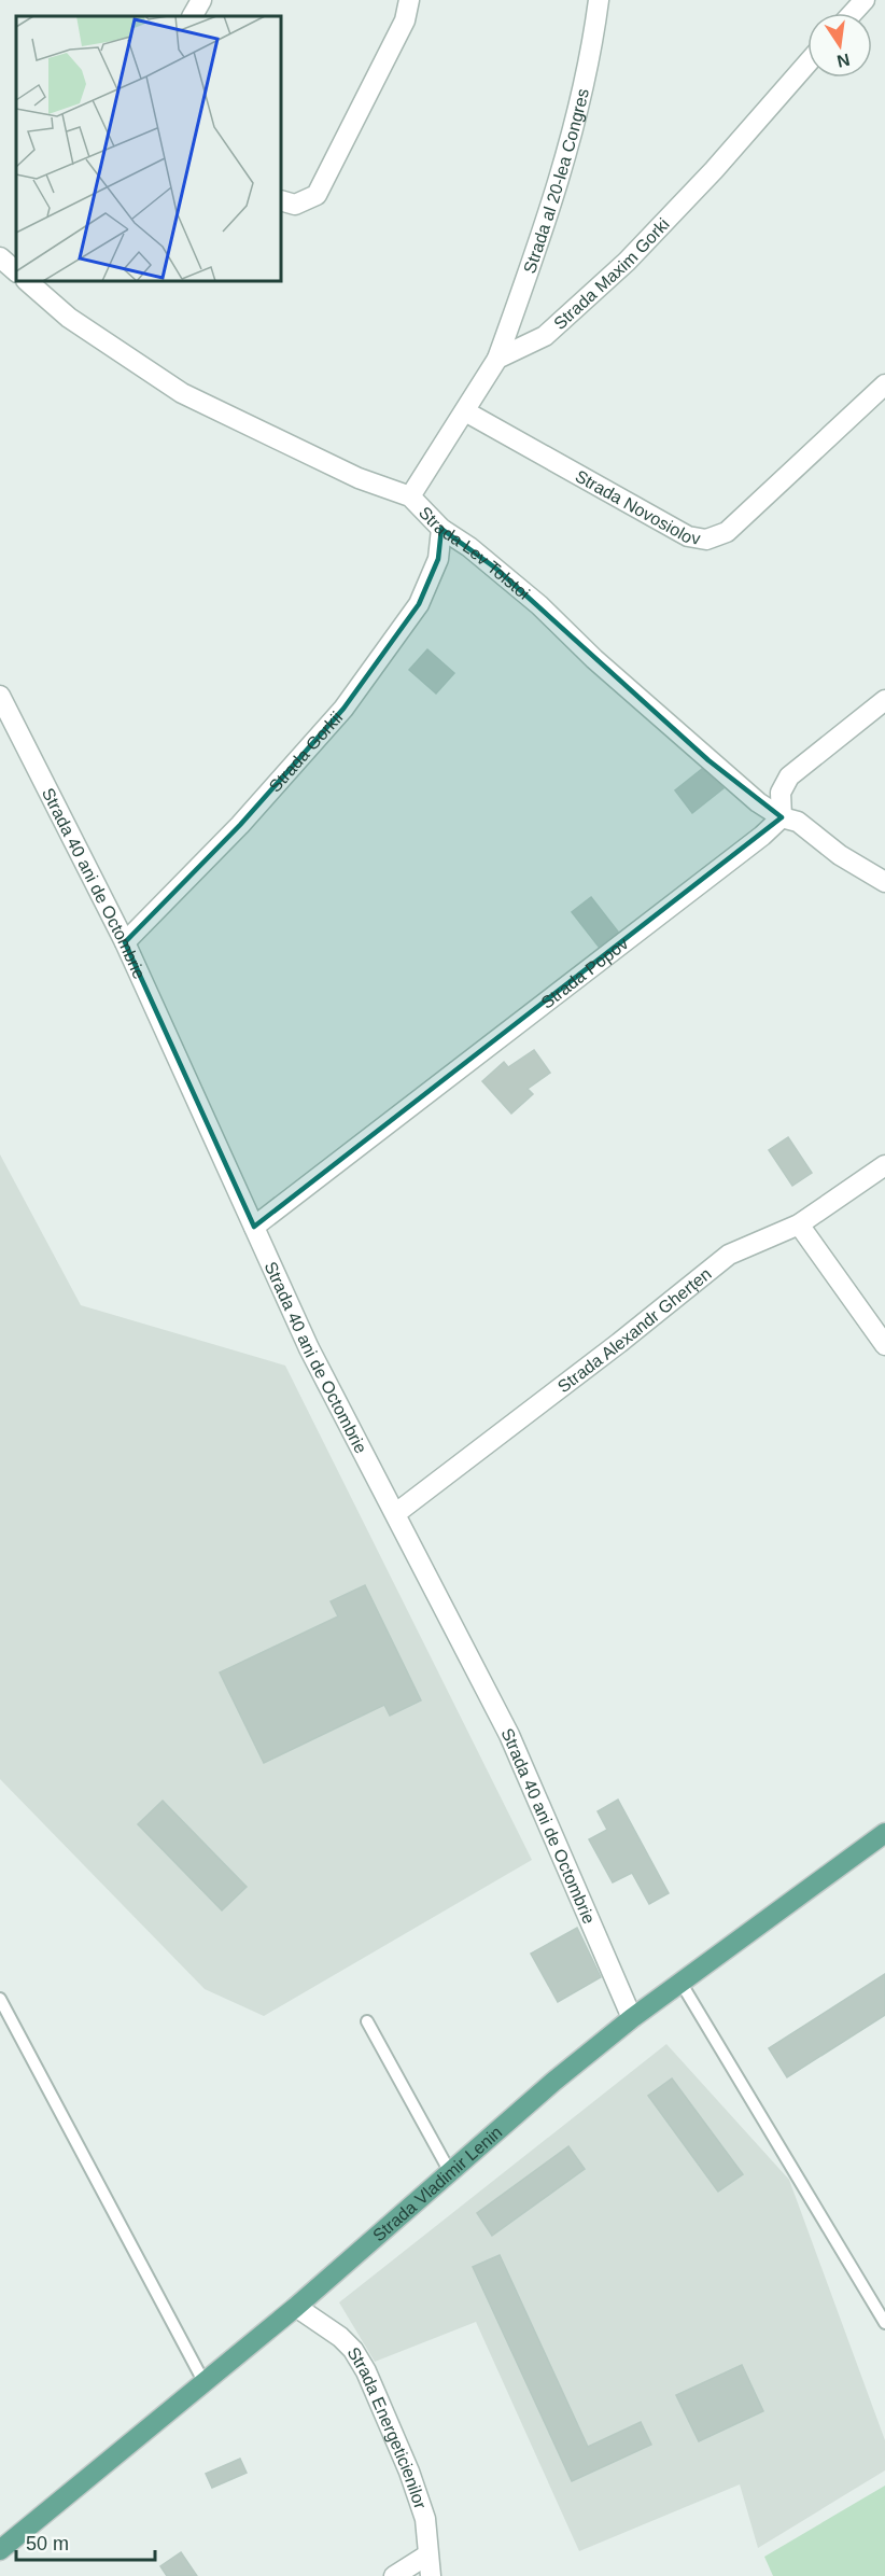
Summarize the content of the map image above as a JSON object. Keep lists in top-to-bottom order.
{
  "streets": {
    "main road": ["Strada Vladimir Lenin"],
    "street": [
      "Strada al 20-lea Congres",
      "Strada Maxim Gorki",
      "Strada Novosiolov",
      "Strada Lev Tolstoi",
      "Strada Gorkii",
      "Strada 40 ani de Octombrie",
      "Strada Popov",
      "Strada Alexandr Gherțen",
      "Strada Energeticienilor"
    ]
  },
  "crossings": [
    ["Strada al 20-lea Congres", "Strada Maxim Gorki"],
    ["Strada Lev Tolstoi", "Strada Gorkii"],
    ["Strada Lev Tolstoi", "Strada Popov"],
    ["Strada Gorkii", "Strada 40 ani de Octombrie"],
    ["Strada 40 ani de Octombrie", "Strada Popov"],
    ["Strada 40 ani de Octombrie", "Strada Alexandr Gherțen"],
    ["Strada 40 ani de Octombrie", "Strada Vladimir Lenin"],
    ["Strada Vladimir Lenin", "Strada Energeticienilor"]
  ],
  "scale_bar": "50 m",
  "north": "bottom"
}
